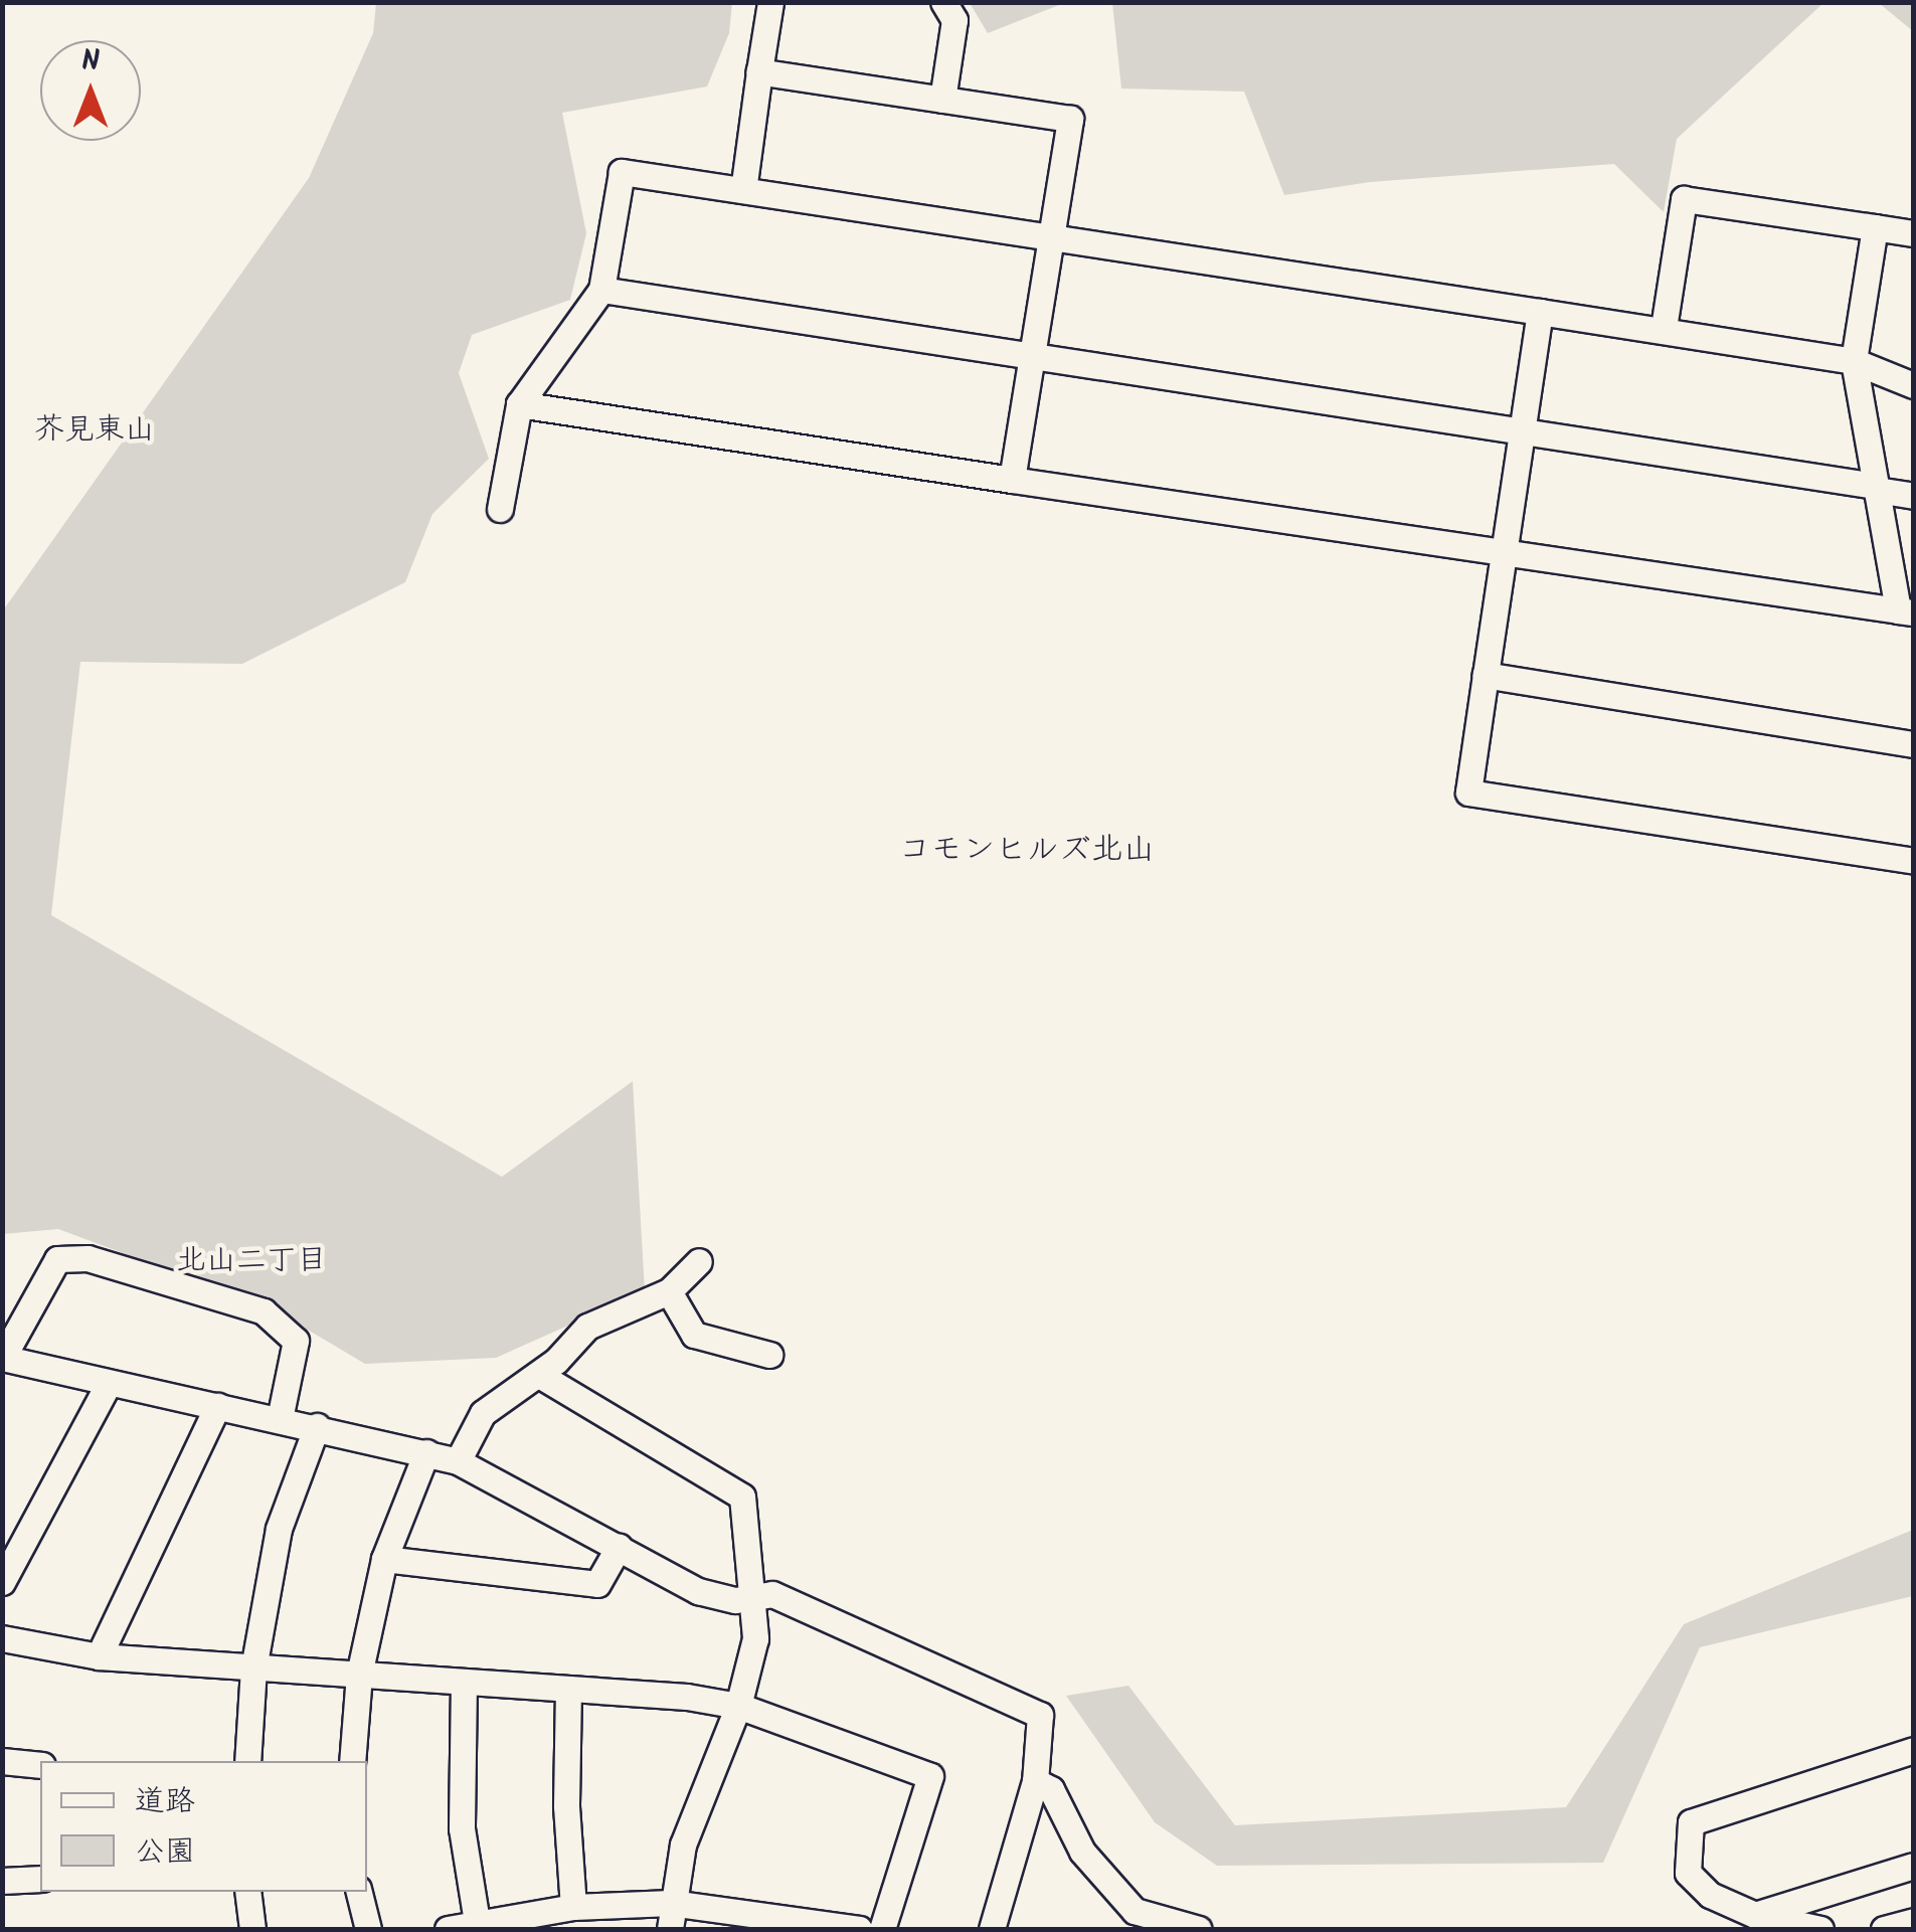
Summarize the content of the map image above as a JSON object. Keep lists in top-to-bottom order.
{
  "districts": ["芥見東山", "コモンヒルズ北山", "北山二丁目"],
  "legend": ["道路", "公園"],
  "north": "top"
}
